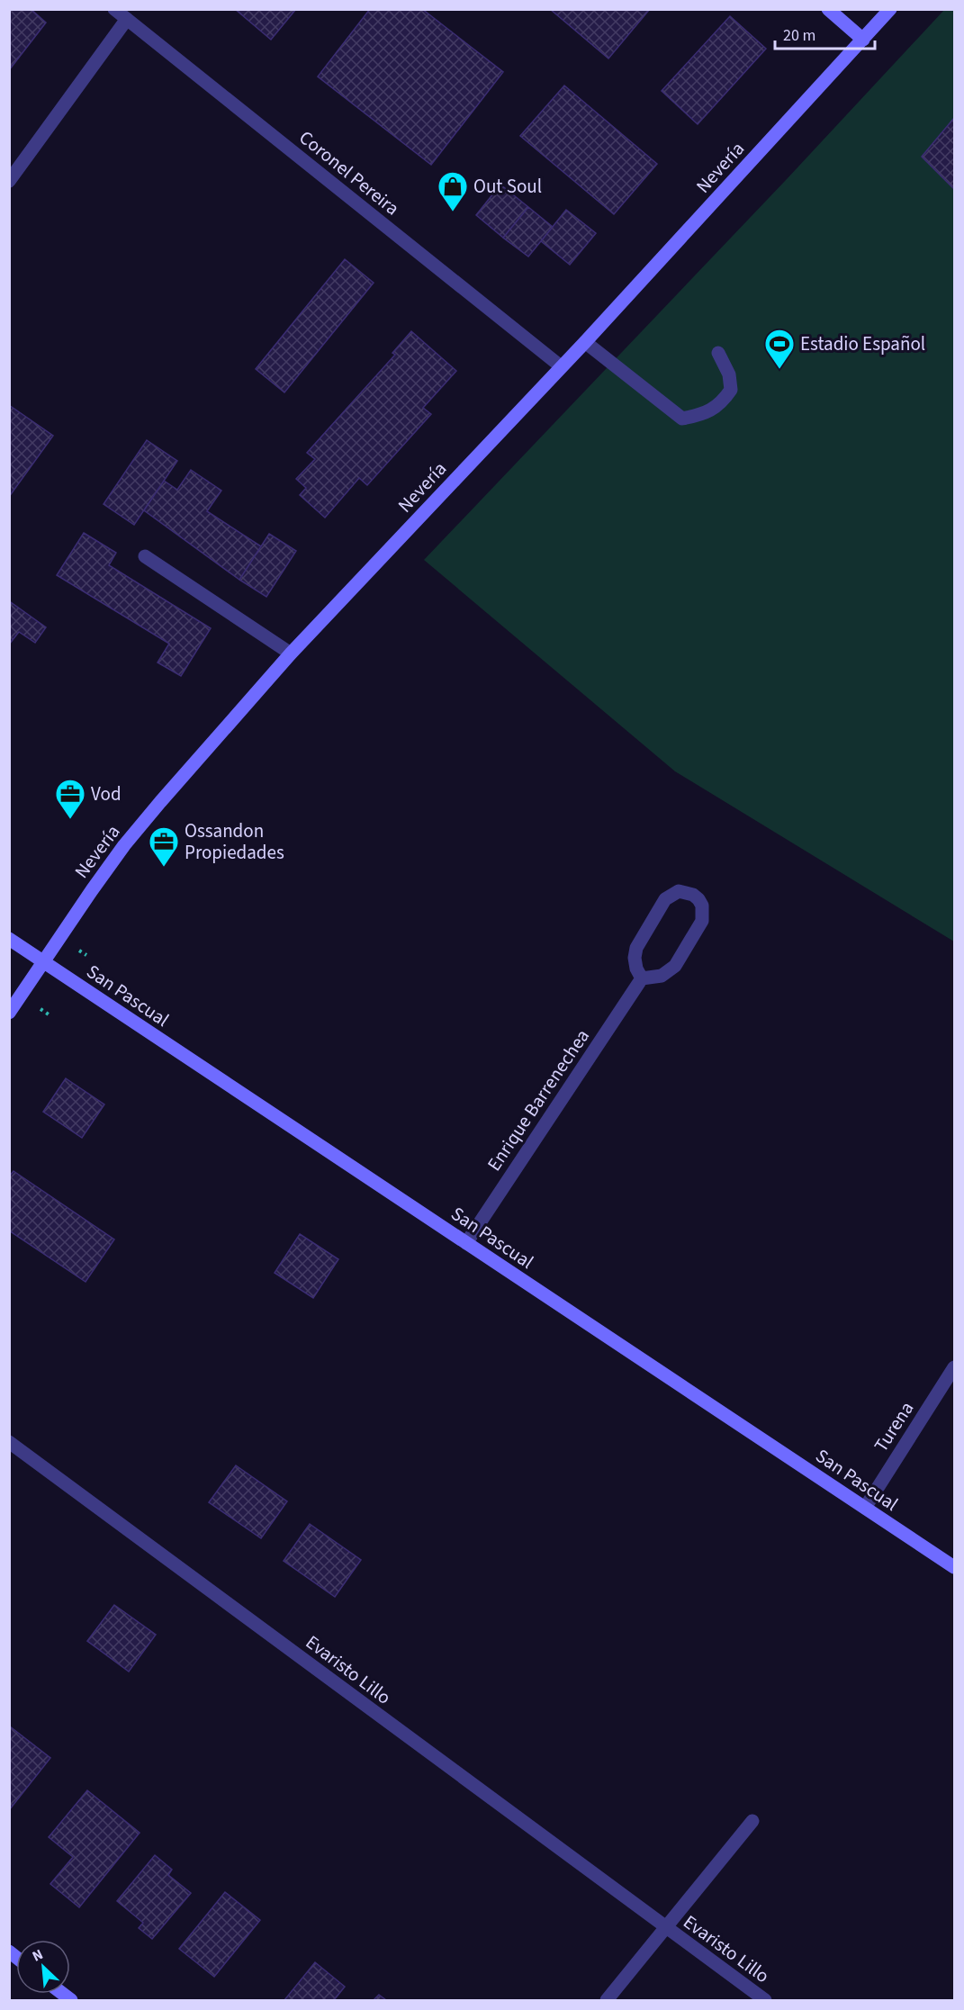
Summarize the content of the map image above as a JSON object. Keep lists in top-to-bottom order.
{
  "streets": {
    "street": [
      "Nevería",
      "Coronel Pereira",
      "San Pascual",
      "Enrique Barrenechea",
      "Turena",
      "Evaristo Lillo"
    ]
  },
  "crossings": [
    ["Nevería", "Coronel Pereira"],
    ["Nevería", "San Pascual"],
    ["San Pascual", "Enrique Barrenechea"],
    ["San Pascual", "Turena"]
  ],
  "places": {
    "shop": ["Out Soul"],
    "sports": ["Estadio Español"],
    "office": ["Vod", "Ossandon Propiedades"]
  },
  "scale_bar": "20 m",
  "north": "top left"
}
